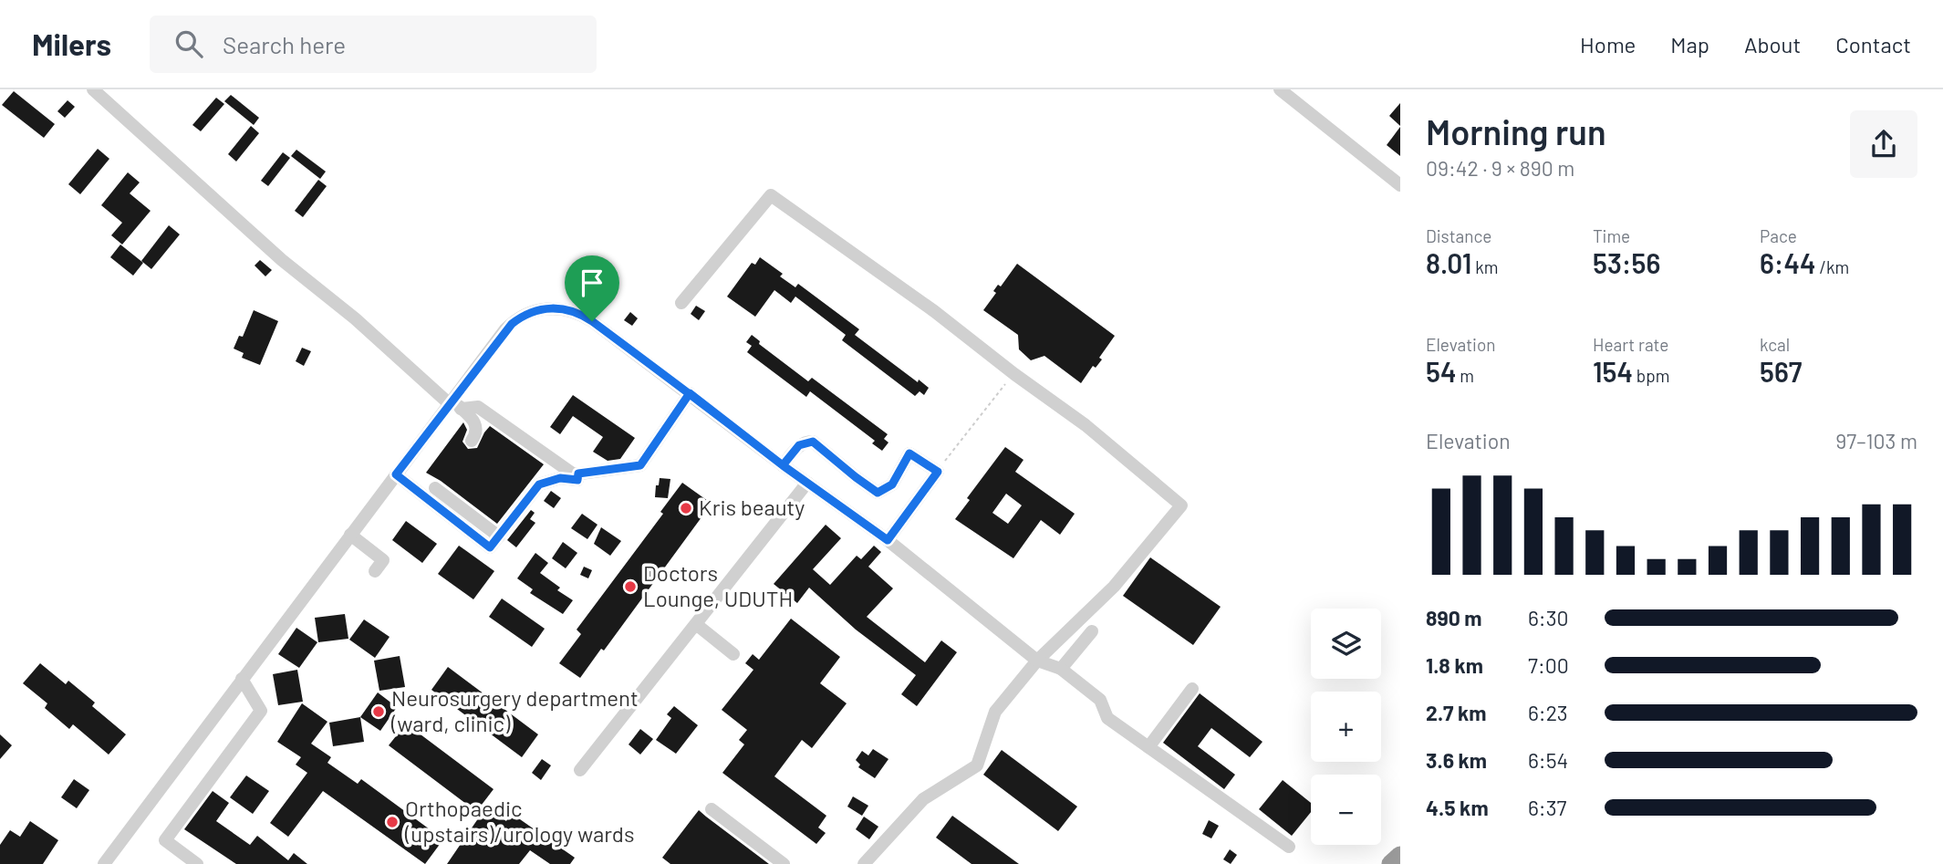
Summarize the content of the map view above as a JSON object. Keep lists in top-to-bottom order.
{
  "places": [
    "Kris beauty",
    "Doctors Lounge, UDUTH",
    "Neurosurgery department (ward, clinic)",
    "Orthopaedic (upstairs)/urology wards"
  ],
  "page": {
    "header": "Milers",
    "search": "Search here",
    "nav": [
      "Home",
      "Map",
      "About",
      "Contact"
    ],
    "heading": ["Morning run", "09:42 · 9 × 890 m"],
    "stats": [
      ["Distance", "8.01 km"],
      ["Time", "53:56"],
      ["Pace", "6:44 /km"],
      ["Elevation", "54 m"],
      ["Heart rate", "154 bpm"],
      ["kcal", "567"]
    ],
    "chart": ["Elevation", "97–103 m"],
    "list": [
      {
        "name": "890 m",
        "note": "6:30"
      },
      {
        "name": "1.8 km",
        "note": "7:00"
      },
      {
        "name": "2.7 km",
        "note": "6:23"
      },
      {
        "name": "3.6 km",
        "note": "6:54"
      },
      {
        "name": "4.5 km",
        "note": "6:37"
      }
    ],
    "map_buttons": ["+", "−"]
  }
}
